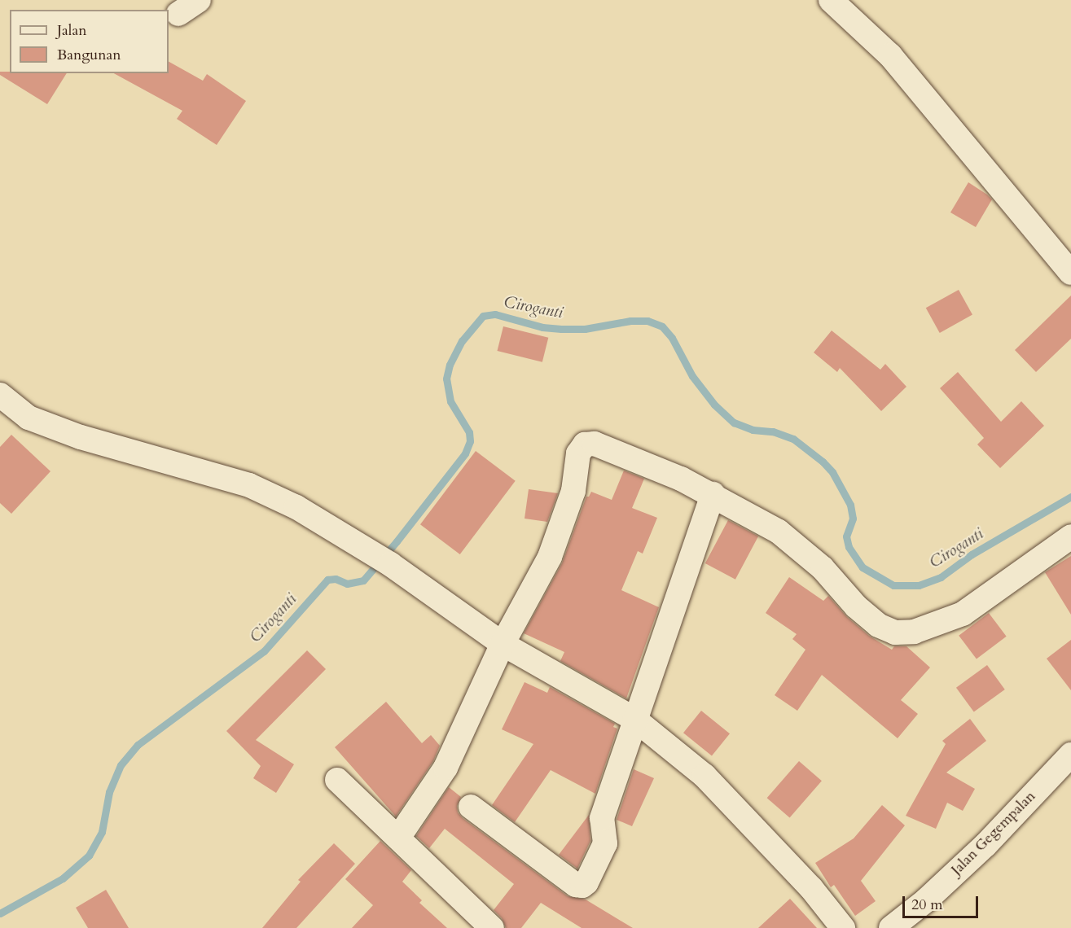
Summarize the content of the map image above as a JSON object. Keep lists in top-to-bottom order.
{
  "streets": {
    "street": ["Jalan Gegempalan"]
  },
  "water": ["Ciroganti"],
  "legend": ["Jalan", "Bangunan"],
  "scale_bar": "20 m"
}
